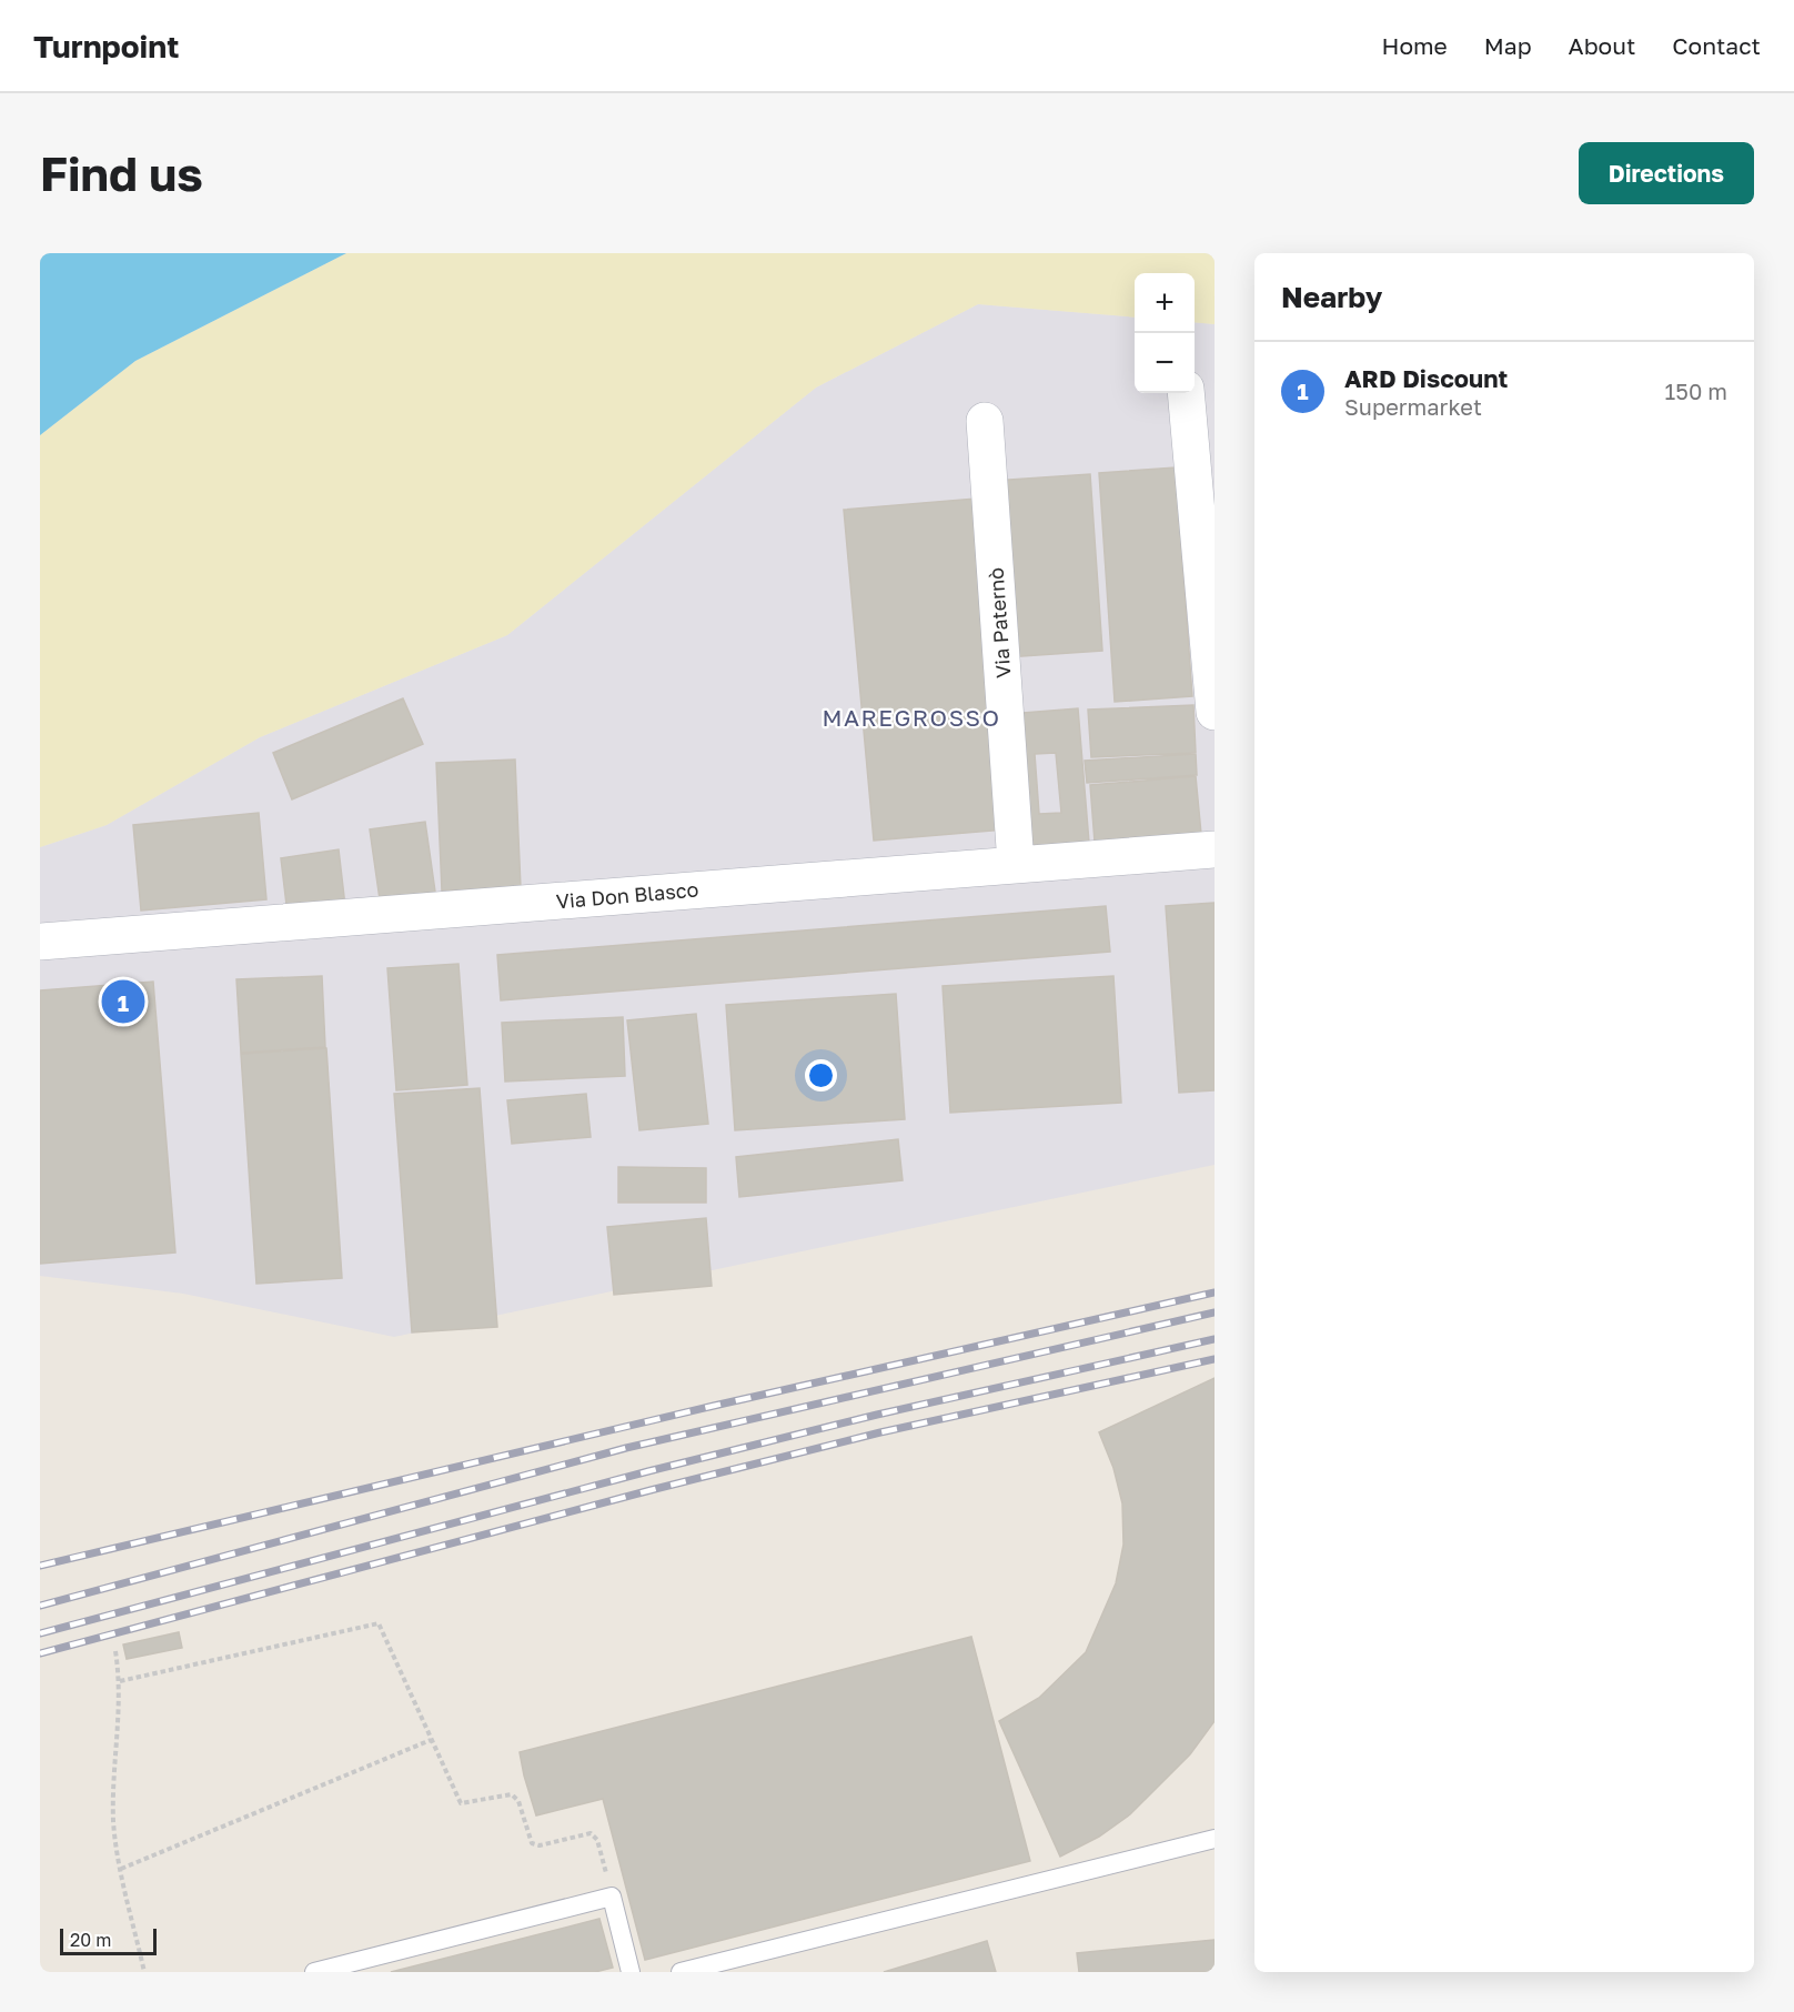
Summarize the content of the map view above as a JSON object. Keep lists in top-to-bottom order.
{
  "streets": {
    "street": ["Via Paternò", "Via Don Blasco"]
  },
  "crossings": [
    ["Via Paternò", "Via Don Blasco"]
  ],
  "districts": ["MAREGROSSO"],
  "scale_bar": "20 m",
  "page": {
    "header": "Turnpoint",
    "nav": [
      "Home",
      "Map",
      "About",
      "Contact"
    ],
    "buttons": "Directions",
    "title": "Find us",
    "heading": "Nearby",
    "map_buttons": ["+", "−"],
    "list": [
      {
        "mark": "1",
        "name": "ARD Discount",
        "note": "Supermarket",
        "value": "150 m"
      }
    ],
    "pins": "1",
    "scale": "20 m"
  }
}
